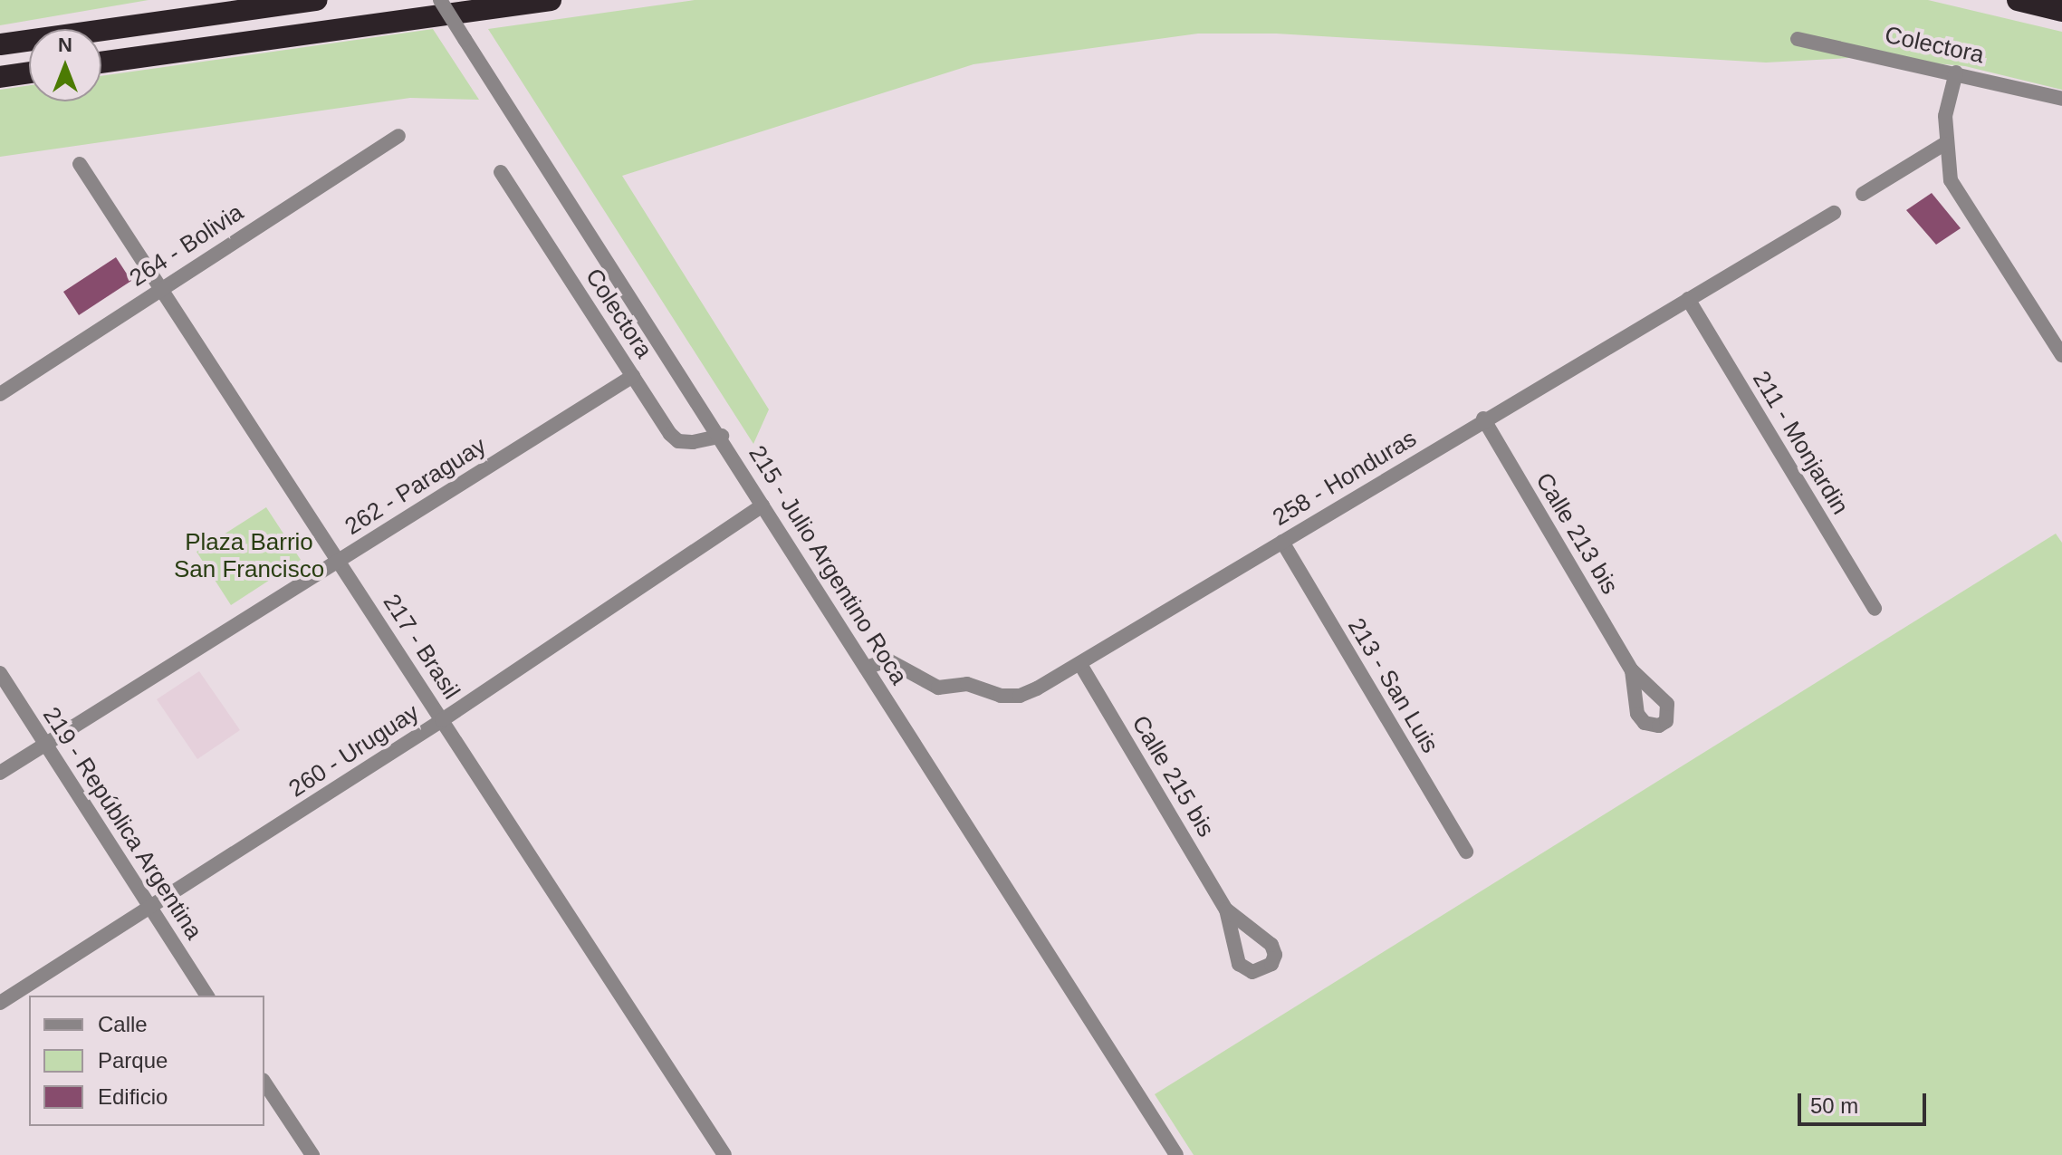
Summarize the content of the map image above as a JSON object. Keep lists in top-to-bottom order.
{
  "streets": {
    "street": [
      "Colectora",
      "264 - Bolivia",
      "211 - Monjardin",
      "258 - Honduras",
      "262 - Paraguay",
      "Calle 213 bis",
      "215 - Julio Argentino Roca",
      "217 - Brasil",
      "213 - San Luis",
      "260 - Uruguay",
      "Calle 215 bis",
      "219 - República Argentina"
    ]
  },
  "crossings": [
    ["Colectora", "262 - Paraguay"],
    ["Colectora", "215 - Julio Argentino Roca"],
    ["264 - Bolivia", "217 - Brasil"],
    ["211 - Monjardin", "258 - Honduras"],
    ["258 - Honduras", "Calle 213 bis"],
    ["258 - Honduras", "215 - Julio Argentino Roca"],
    ["258 - Honduras", "213 - San Luis"],
    ["258 - Honduras", "Calle 215 bis"],
    ["262 - Paraguay", "217 - Brasil"],
    ["262 - Paraguay", "219 - República Argentina"],
    ["215 - Julio Argentino Roca", "260 - Uruguay"],
    ["217 - Brasil", "260 - Uruguay"],
    ["260 - Uruguay", "219 - República Argentina"]
  ],
  "parks": ["Plaza Barrio San Francisco"],
  "legend": ["Calle", "Parque", "Edificio"],
  "scale_bar": "50 m",
  "north": "top"
}
